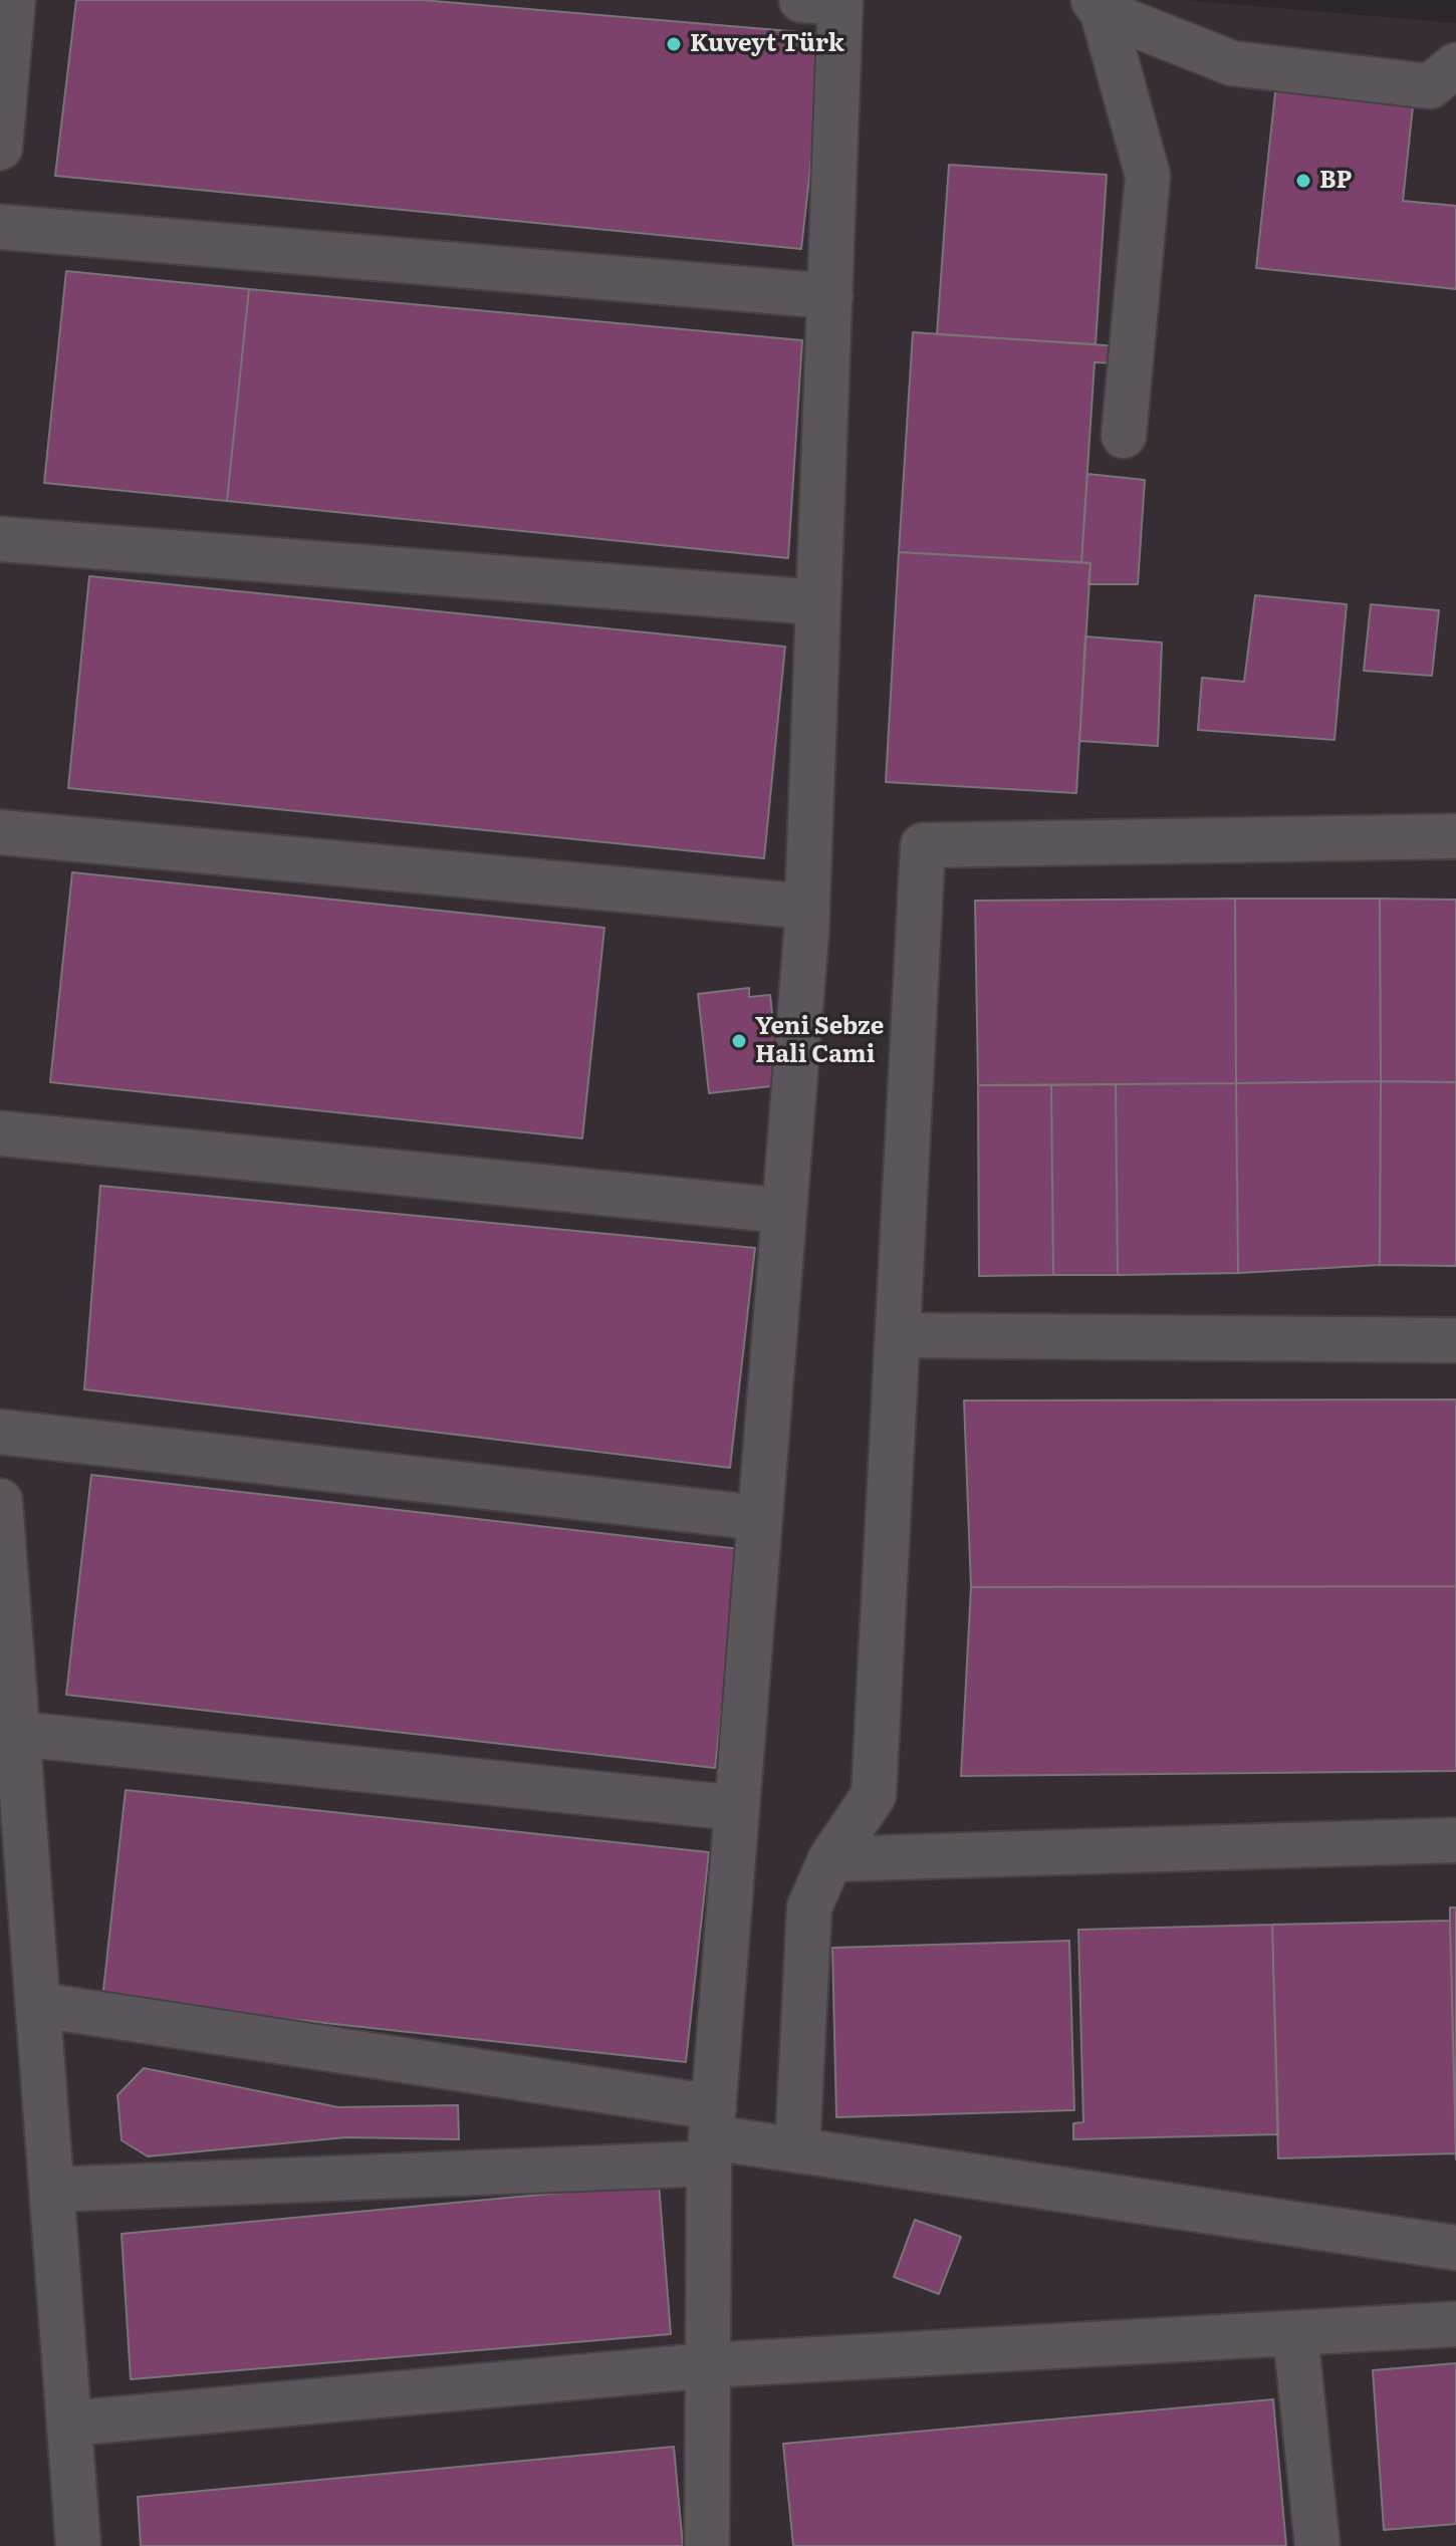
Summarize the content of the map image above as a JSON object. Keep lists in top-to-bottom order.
{
  "places": ["Kuveyt Türk", "BP", "Yeni Sebze Hali Cami"]
}
